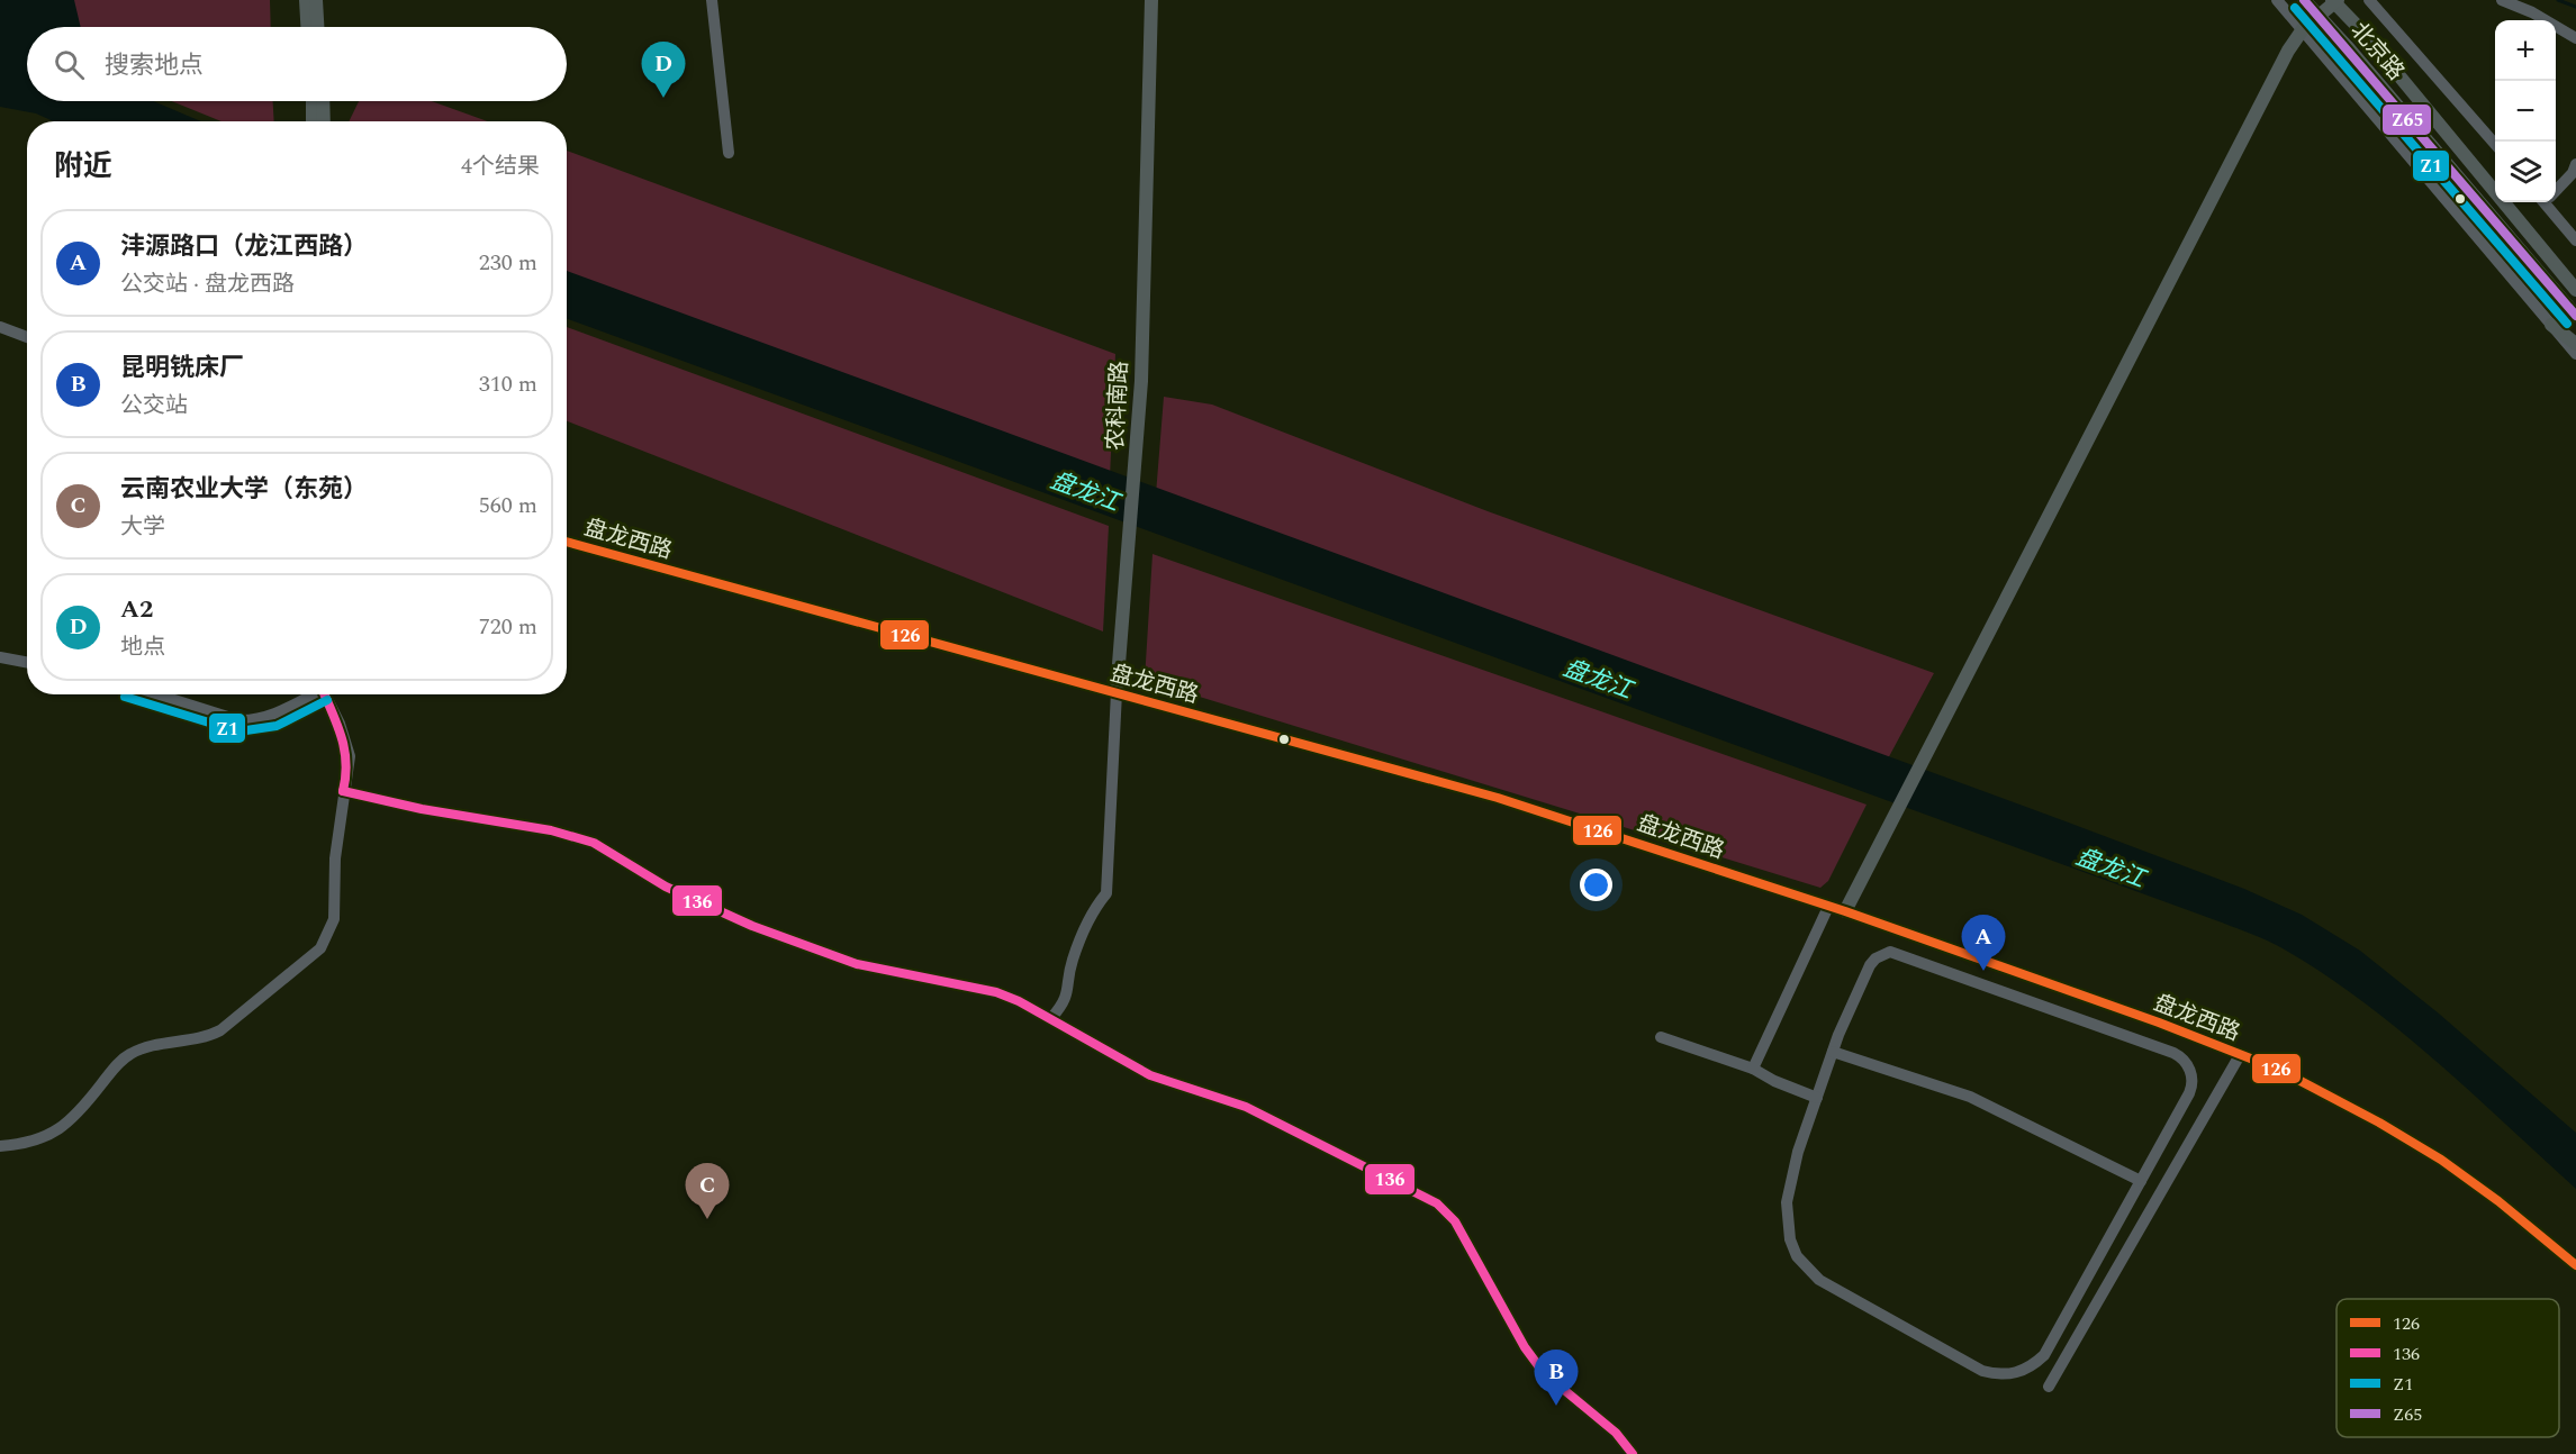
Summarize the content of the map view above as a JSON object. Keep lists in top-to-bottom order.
{
  "streets": {
    "main road": ["北京路", "农科南路"],
    "street": ["盘龙西路"]
  },
  "crossings": [
    ["农科南路", "盘龙西路"]
  ],
  "water": ["盘龙江"],
  "lines": [
    "transit line Z65",
    "transit line Z1",
    "transit line 126",
    "transit line 136"
  ],
  "legend": [
    "126",
    "136",
    "Z1",
    "Z65"
  ],
  "page": {
    "map_buttons": ["+", "−"],
    "search": "搜索地点",
    "pins": [
      "D",
      "A",
      "C",
      "B"
    ],
    "heading": ["附近", "4个结果"],
    "list": [
      {
        "mark": "A",
        "name": "沣源路口（龙江西路）",
        "note": "公交站 · 盘龙西路",
        "value": "230 m"
      },
      {
        "mark": "B",
        "name": "昆明铣床厂",
        "note": "公交站",
        "value": "310 m"
      },
      {
        "mark": "C",
        "name": "云南农业大学（东苑）",
        "note": "大学",
        "value": "560 m"
      },
      {
        "mark": "D",
        "name": "A2",
        "note": "地点",
        "value": "720 m"
      }
    ]
  }
}
